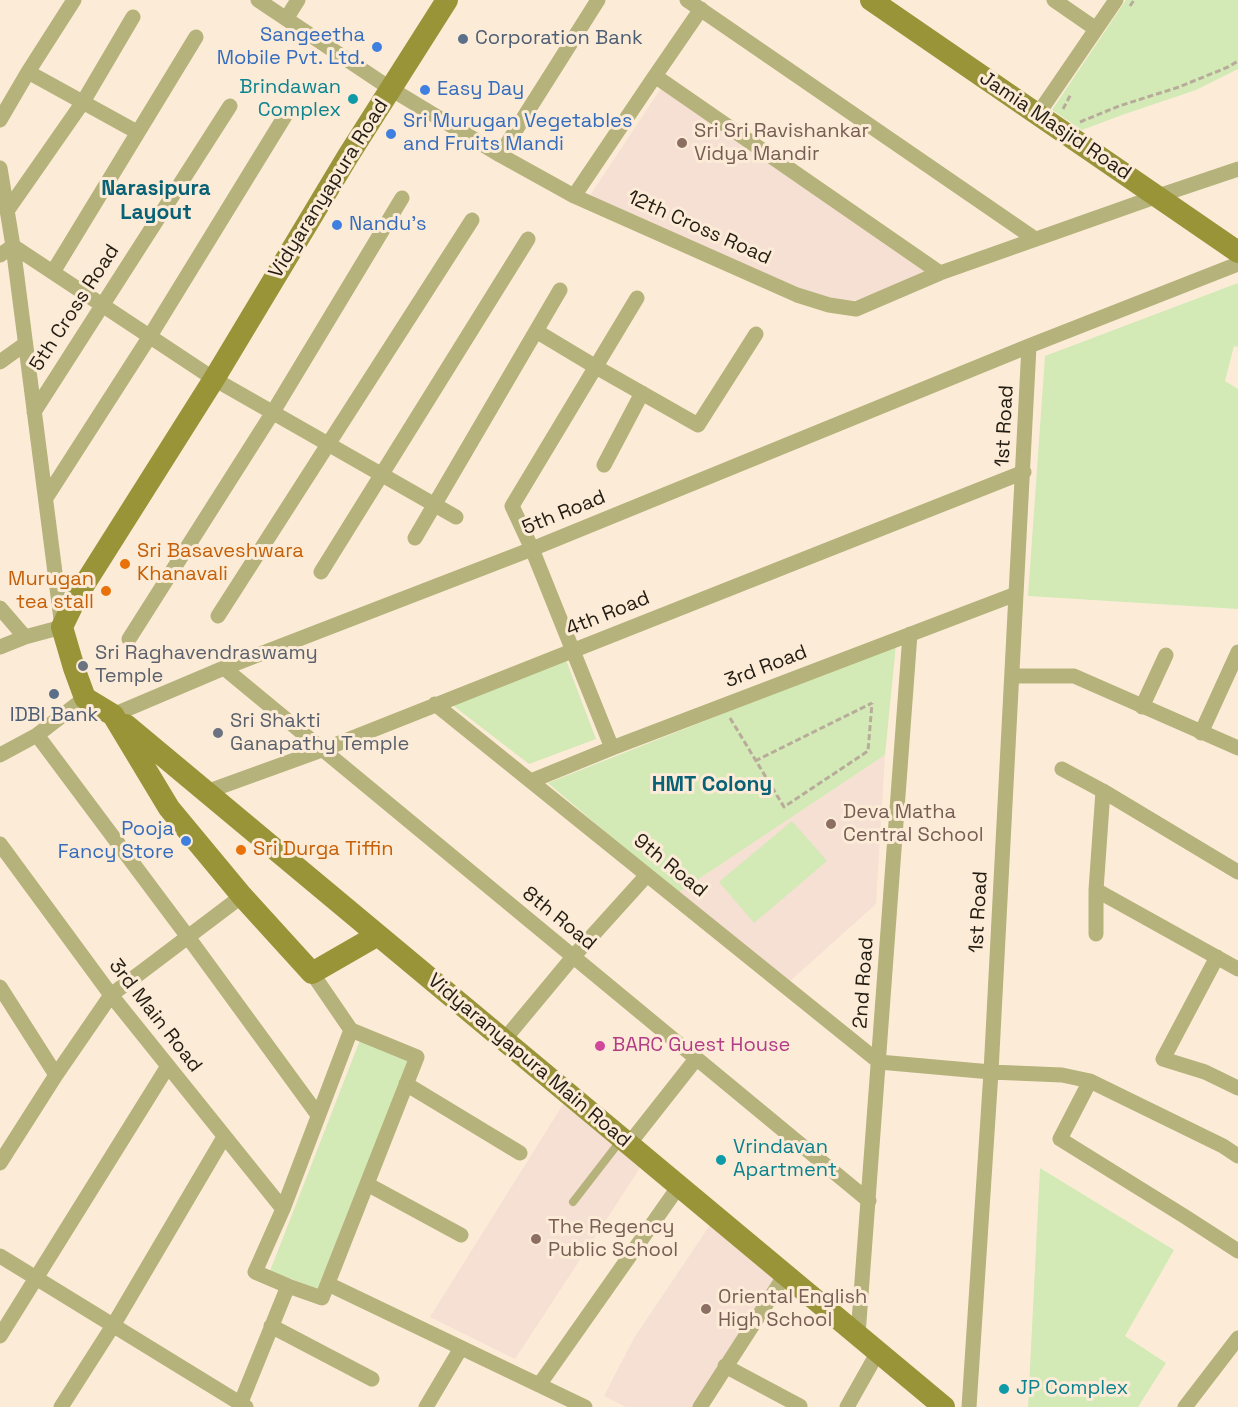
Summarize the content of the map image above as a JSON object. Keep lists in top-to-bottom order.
{
  "streets": {
    "main road": ["Jamia Masjid Road", "Vidyaranyapura Road", "Vidyaranyapura Main Road"],
    "street": [
      "12th Cross Road",
      "5th Cross Road",
      "1st Road",
      "5th Road",
      "4th Road",
      "3rd Road",
      "9th Road",
      "8th Road",
      "2nd Road",
      "3rd Main Road"
    ]
  },
  "crossings": [
    ["Jamia Masjid Road", "12th Cross Road"],
    ["Vidyaranyapura Road", "12th Cross Road"],
    ["1st Road", "5th Road"],
    ["1st Road", "4th Road"],
    ["1st Road", "3rd Road"],
    ["5th Road", "8th Road"],
    ["5th Road", "Vidyaranyapura Main Road"],
    ["4th Road", "9th Road"],
    ["4th Road", "8th Road"],
    ["4th Road", "Vidyaranyapura Main Road"],
    ["3rd Road", "9th Road"],
    ["3rd Road", "2nd Road"],
    ["9th Road", "2nd Road"],
    ["8th Road", "2nd Road"],
    ["2nd Road", "Vidyaranyapura Main Road"]
  ],
  "districts": ["Narasipura Layout", "HMT Colony"],
  "places": [
    "Corporation Bank",
    "Sangeetha Mobile Pvt. Ltd.",
    "Easy Day",
    "Brindawan Complex",
    "Sri Murugan Vegetables and Fruits Mandi",
    "Sri Sri Ravishankar Vidya Mandir",
    "Nandu's",
    "Sri Basaveshwara Khanavali",
    "Murugan tea stall",
    "Sri Raghavendraswamy Temple",
    "IDBI Bank",
    "Sri Shakti Ganapathy Temple",
    "Deva Matha Central School",
    "Pooja Fancy Store",
    "Sri Durga Tiffin",
    "BARC Guest House",
    "Vrindavan Apartment",
    "The Regency Public School",
    "Oriental English High School",
    "JP Complex"
  ]
}
